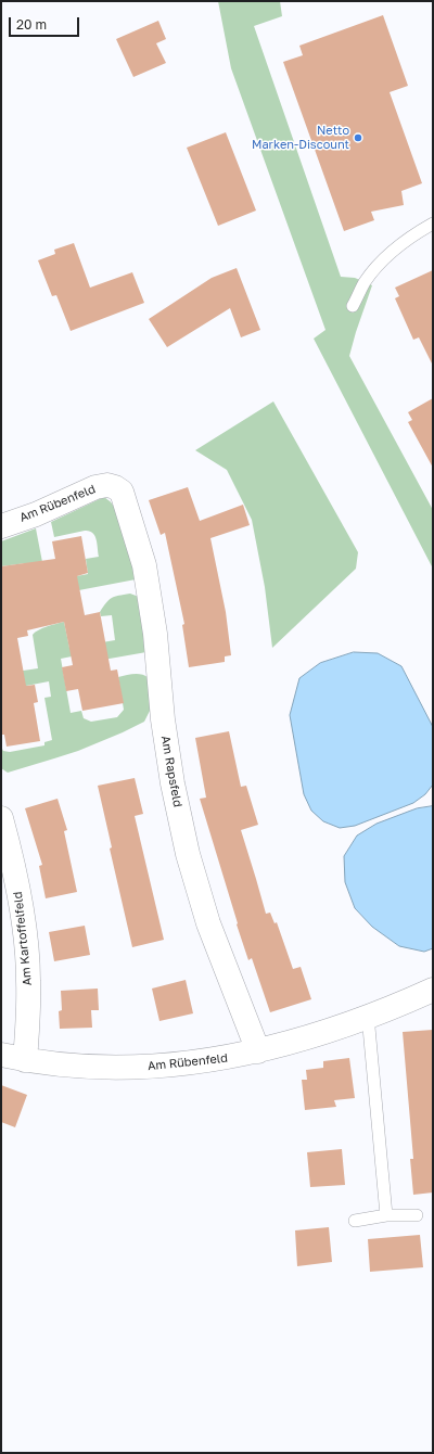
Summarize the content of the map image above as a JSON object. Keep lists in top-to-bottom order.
{
  "streets": {
    "street": ["Am Rübenfeld", "Am Rapsfeld", "Am Kartoffelfeld"]
  },
  "crossings": [
    ["Am Rübenfeld", "Am Rapsfeld"],
    ["Am Rübenfeld", "Am Kartoffelfeld"]
  ],
  "places": ["Netto Marken-Discount"],
  "scale_bar": "20 m"
}
